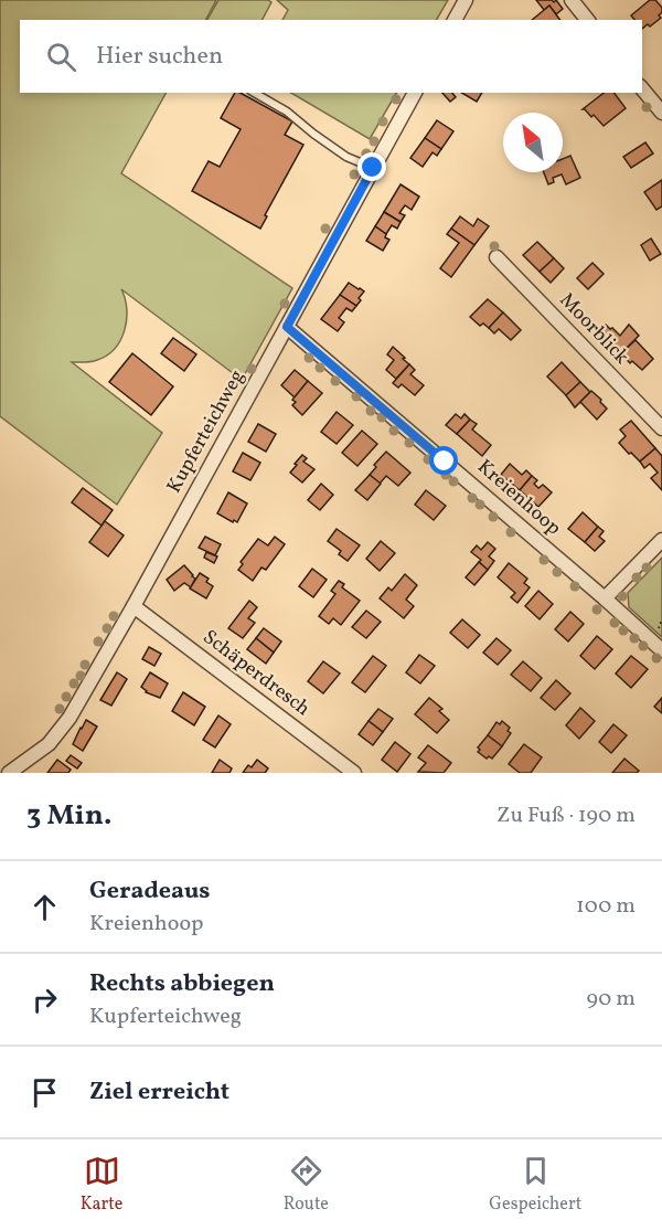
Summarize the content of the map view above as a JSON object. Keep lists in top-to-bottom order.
{
  "streets": {
    "street": [
      "Moorblick",
      "Kupferteichweg",
      "Kreienhoop",
      "Schäperdresch"
    ]
  },
  "crossings": [
    ["Kupferteichweg", "Kreienhoop"],
    ["Kupferteichweg", "Schäperdresch"]
  ],
  "north": "top left",
  "page": {
    "search": "Hier suchen",
    "heading": ["3 Min.", "Zu Fuß · 190 m"],
    "list": [
      ["Geradeaus", "Kreienhoop", "100 m"],
      ["Rechts abbiegen", "Kupferteichweg", "90 m"],
      "Ziel erreicht"
    ],
    "nav": ["Karte", "Route", "Gespeichert"]
  }
}
